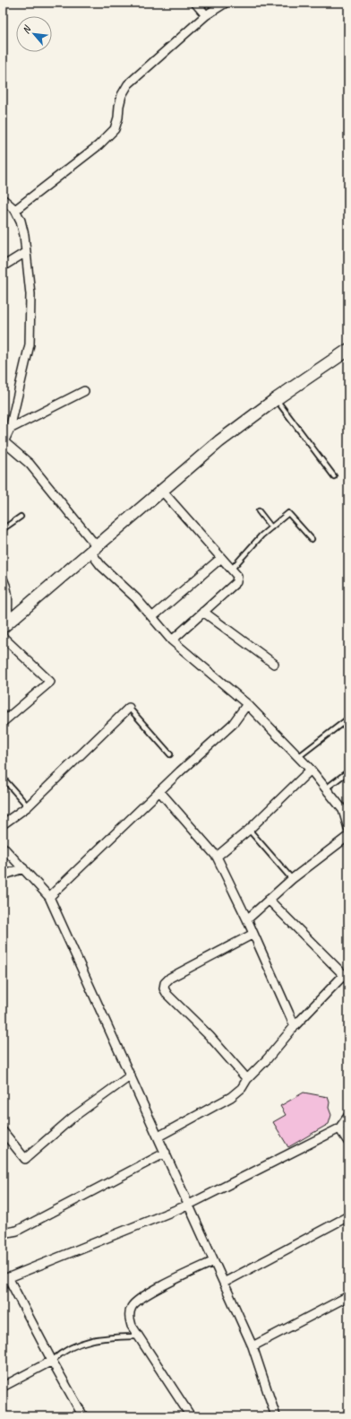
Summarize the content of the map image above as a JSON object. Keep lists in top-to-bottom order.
{
  "north": "top left"
}
